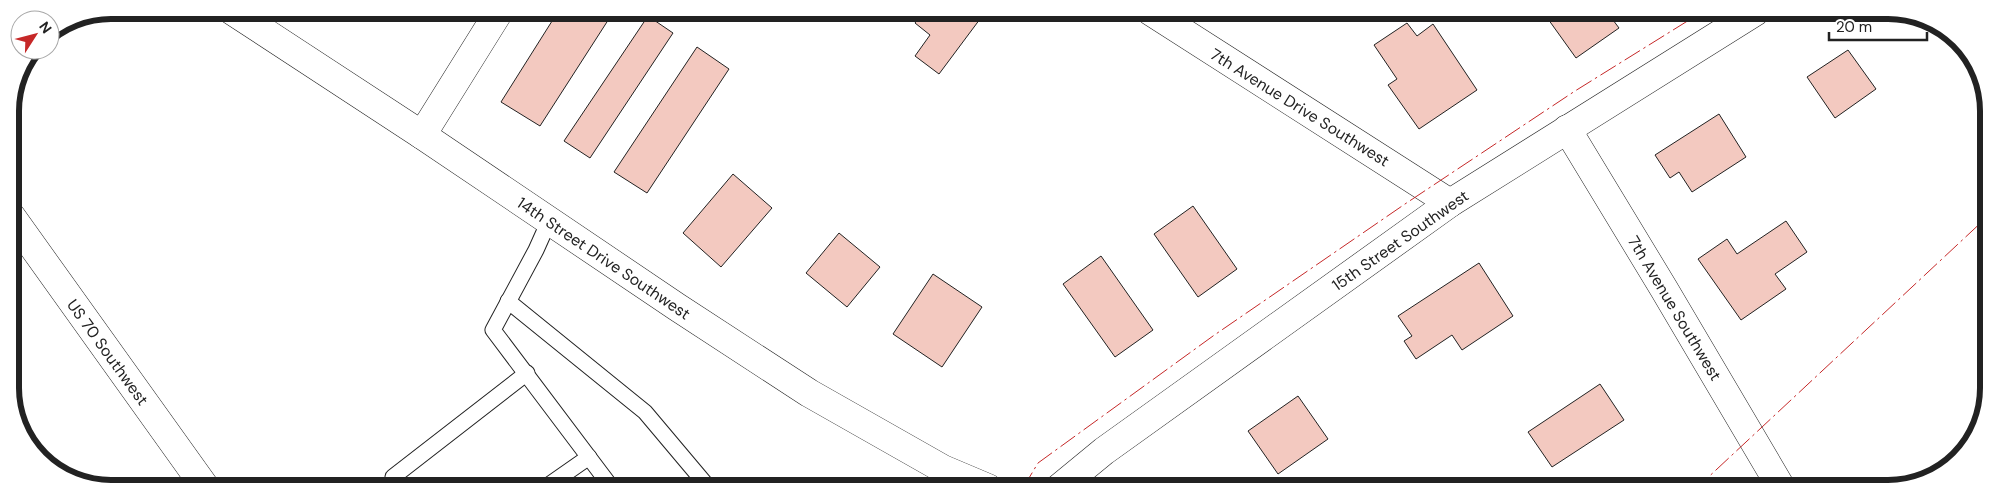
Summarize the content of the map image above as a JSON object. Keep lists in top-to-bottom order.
{
  "streets": {
    "street": [
      "7th Avenue Drive Southwest",
      "15th Street Southwest",
      "14th Street Drive Southwest",
      "7th Avenue Southwest",
      "US 70 Southwest"
    ]
  },
  "crossings": [
    ["7th Avenue Drive Southwest", "15th Street Southwest"],
    ["15th Street Southwest", "7th Avenue Southwest"]
  ],
  "scale_bar": "20 m",
  "north": "top right"
}
